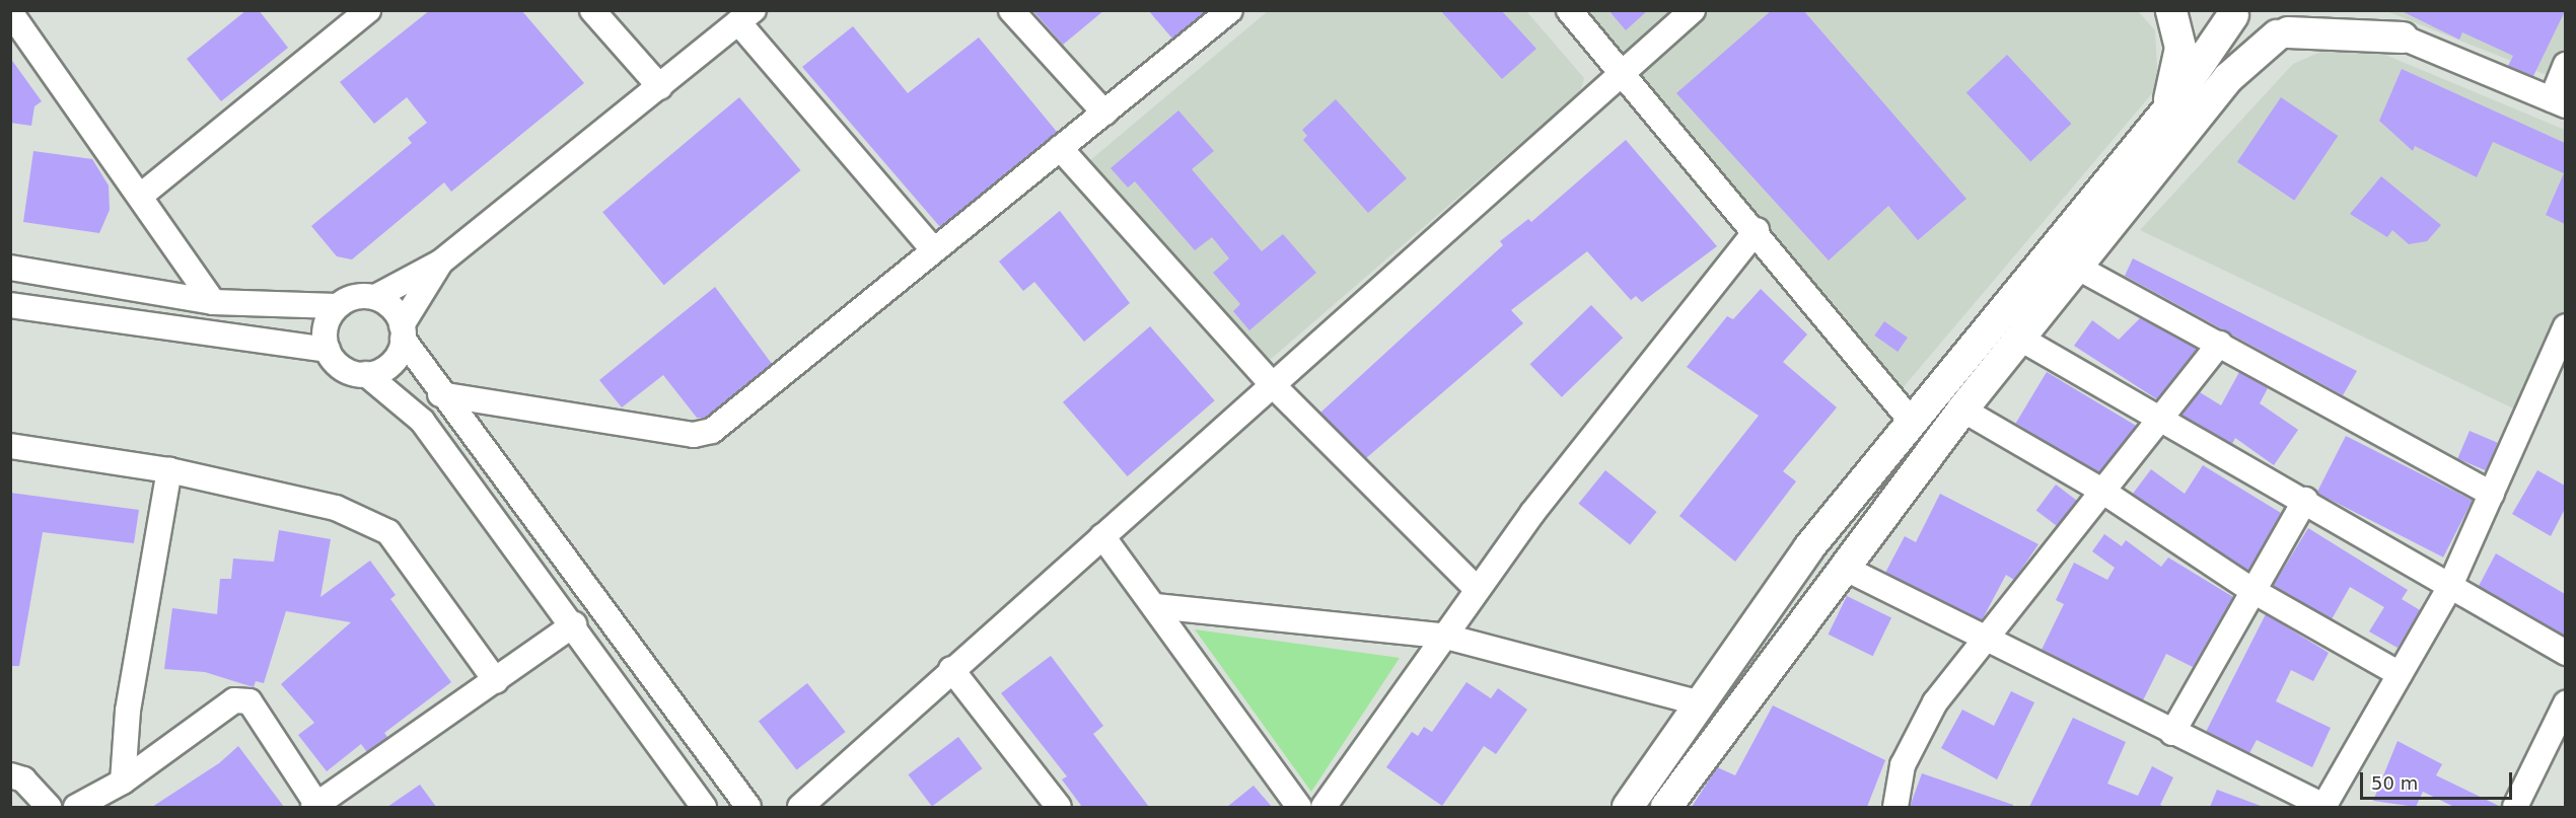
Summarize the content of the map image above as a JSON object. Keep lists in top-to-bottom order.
{
  "scale_bar": "50 m"
}
